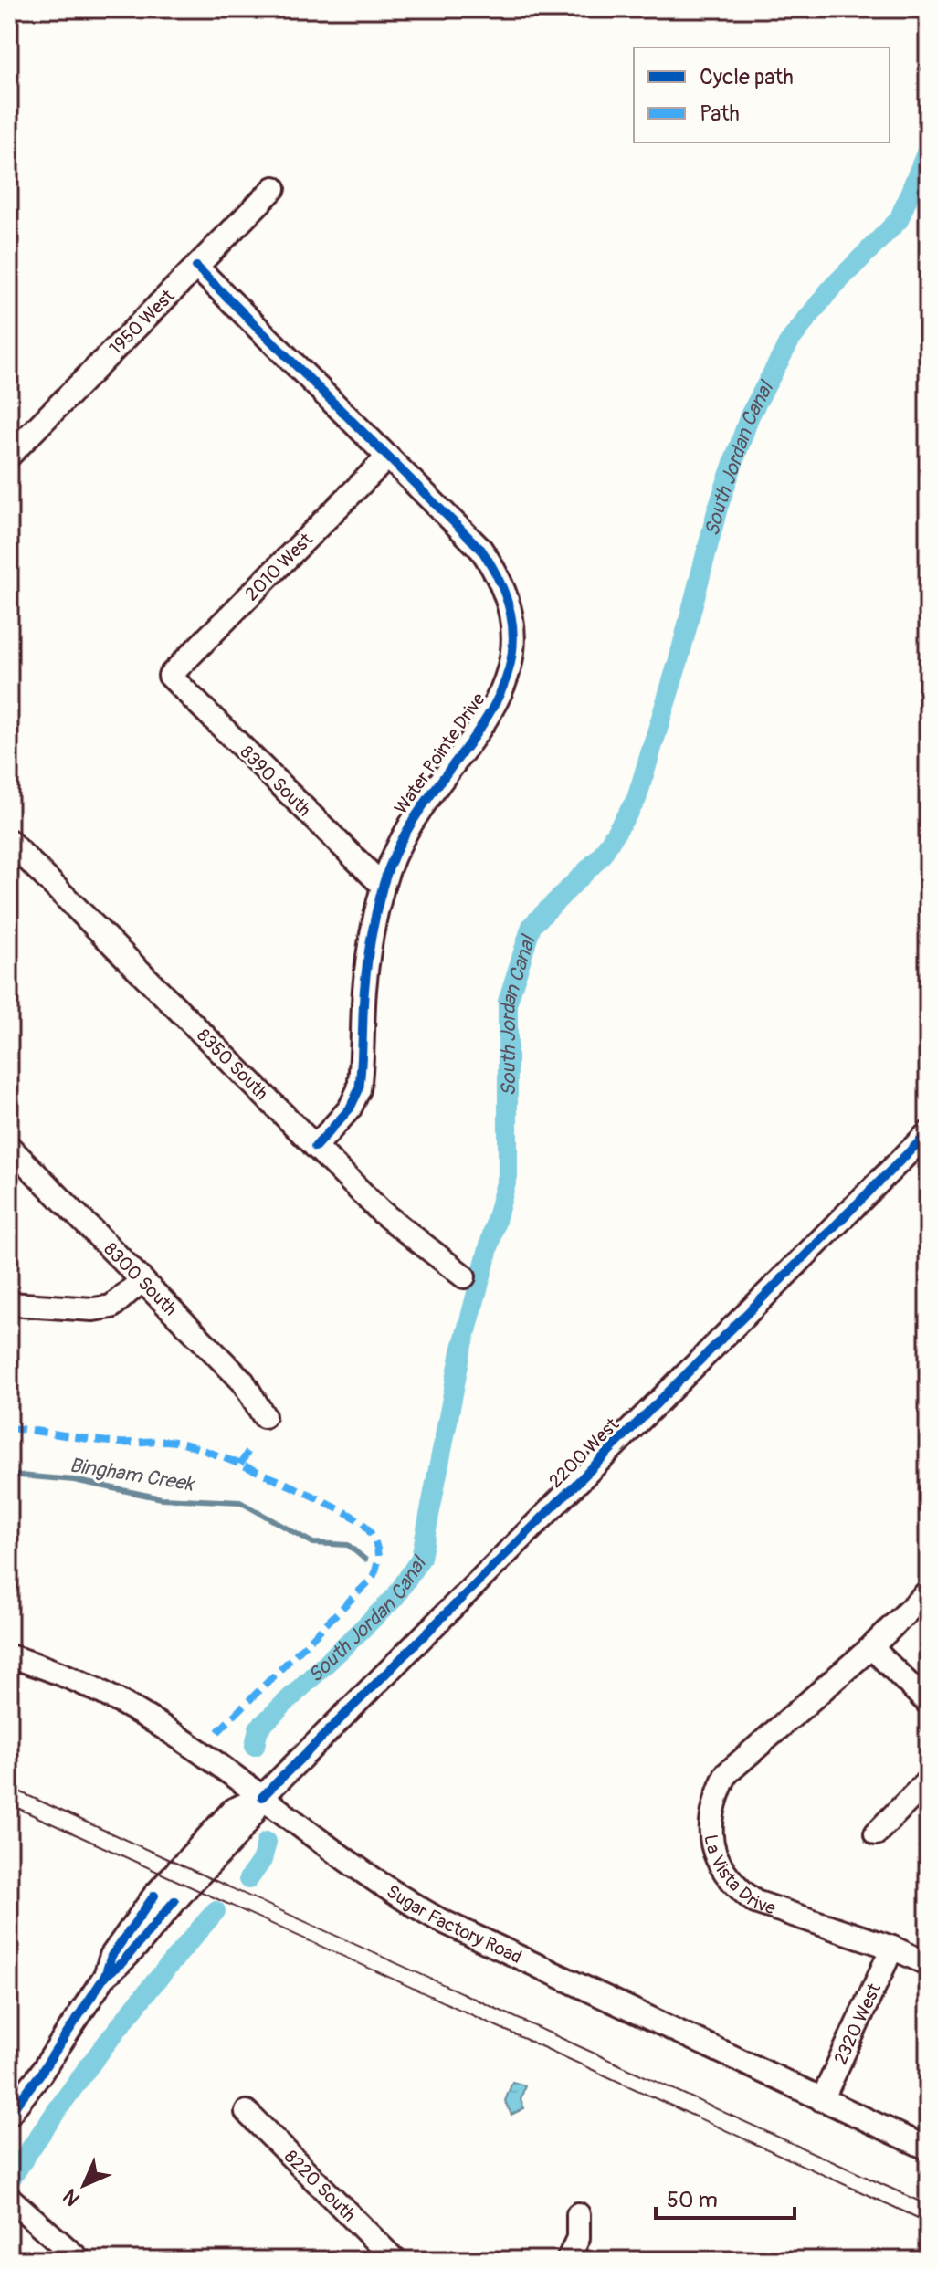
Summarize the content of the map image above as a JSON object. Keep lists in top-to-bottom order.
{
  "streets": {
    "street": [
      "1950 West",
      "2010 West",
      "Water Pointe Drive",
      "8390 South",
      "8350 South",
      "8300 South",
      "2200 West",
      "La Vista Drive",
      "Sugar Factory Road",
      "2320 West",
      "8220 South"
    ]
  },
  "crossings": [
    ["1950 West", "Water Pointe Drive"],
    ["2010 West", "Water Pointe Drive"],
    ["2010 West", "8390 South"],
    ["Water Pointe Drive", "8390 South"],
    ["Water Pointe Drive", "8350 South"],
    ["2200 West", "Sugar Factory Road"],
    ["La Vista Drive", "2320 West"],
    ["Sugar Factory Road", "2320 West"]
  ],
  "water": ["South Jordan Canal", "Bingham Creek"],
  "legend": ["Cycle path", "Path"],
  "scale_bar": "50 m",
  "north": "bottom left"
}
